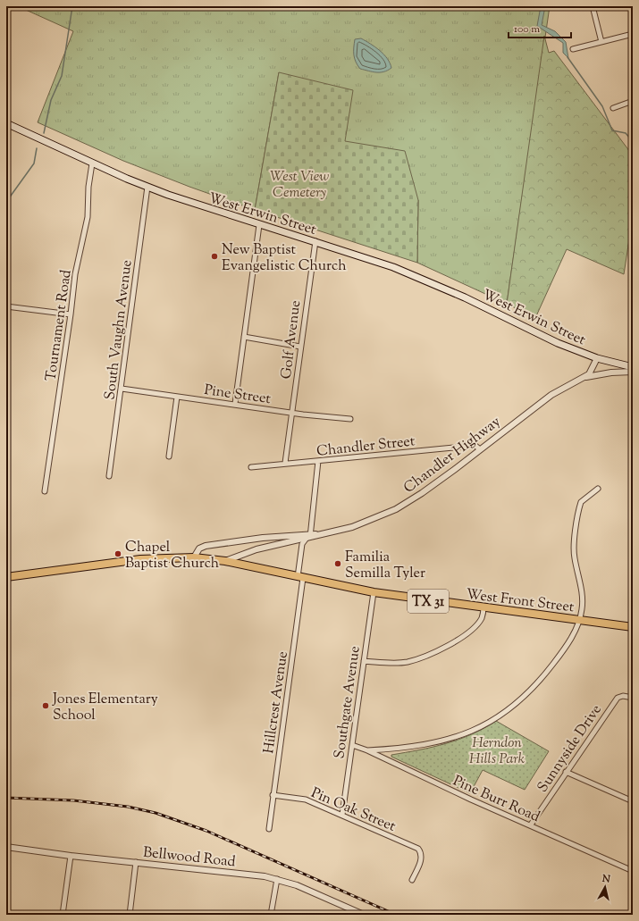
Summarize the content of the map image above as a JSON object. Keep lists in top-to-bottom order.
{
  "streets": {
    "main road": ["West Erwin Street", "West Front Street", "TX 31"],
    "street": [
      "Tournament Road",
      "South Vaughn Avenue",
      "Golf Avenue",
      "Pine Street",
      "Chandler Street",
      "Chandler Highway",
      "Hillcrest Avenue",
      "Southgate Avenue",
      "Sunnyside Drive",
      "Pine Burr Road",
      "Pin Oak Street",
      "Bellwood Road"
    ]
  },
  "crossings": [
    ["West Erwin Street", "Tournament Road"],
    ["West Erwin Street", "South Vaughn Avenue"],
    ["West Erwin Street", "Golf Avenue"],
    ["South Vaughn Avenue", "Pine Street"],
    ["Golf Avenue", "Pine Street"],
    ["Golf Avenue", "Chandler Street"],
    ["Chandler Street", "Chandler Highway"],
    ["Chandler Street", "Hillcrest Avenue"],
    ["Chandler Highway", "West Front Street"],
    ["Chandler Highway", "TX 31"],
    ["Chandler Highway", "Hillcrest Avenue"],
    ["West Front Street", "TX 31"],
    ["West Front Street", "Hillcrest Avenue"],
    ["West Front Street", "Southgate Avenue"],
    ["Hillcrest Avenue", "Pin Oak Street"],
    ["Southgate Avenue", "Pine Burr Road"],
    ["Southgate Avenue", "Pin Oak Street"],
    ["Sunnyside Drive", "Pine Burr Road"]
  ],
  "parks": ["West View Cemetery", "Herndon Hills Park"],
  "places": [
    "New Baptist Evangelistic Church",
    "Chapel Baptist Church",
    "Familia Semilla Tyler",
    "Jones Elementary School"
  ],
  "scale_bar": "100 m",
  "north": "top"
}
